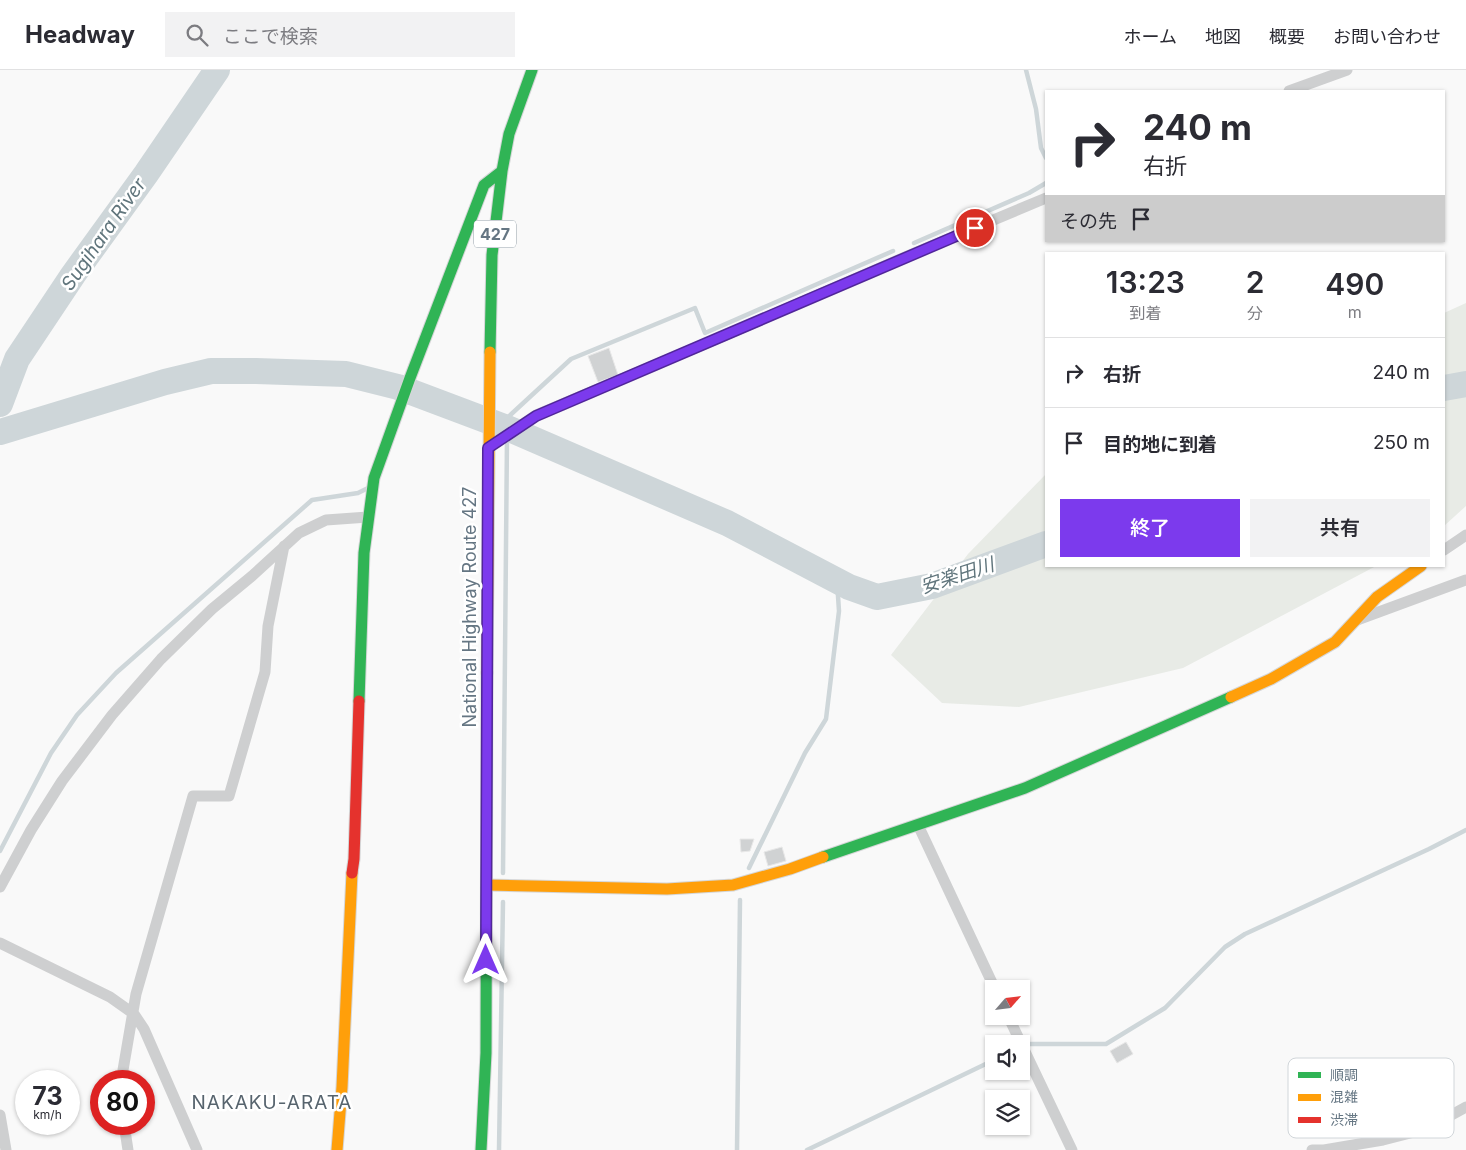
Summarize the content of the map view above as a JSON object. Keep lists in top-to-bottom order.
{
  "streets": {
    "main road": ["427", "National Highway Route 427"]
  },
  "districts": ["NAKAKU-ARATA"],
  "water": ["Sugihara River", "安楽田川"],
  "legend": ["順調", "混雑", "渋滞"],
  "north": "top right",
  "page": {
    "header": "Headway",
    "search": "ここで検索",
    "nav": [
      "ホーム",
      "地図",
      "概要",
      "お問い合わせ"
    ],
    "turn": ["240 m", "右折"],
    "then": "その先",
    "eta": [
      "13:23",
      "到着",
      "2",
      "分",
      "490",
      "m"
    ],
    "list": [
      {
        "name": "右折",
        "value": "240 m"
      },
      {
        "name": "目的地に到着",
        "value": "250 m"
      }
    ],
    "buttons": ["終了", "共有"],
    "speed": "73 km/h",
    "limit": "80"
  }
}
